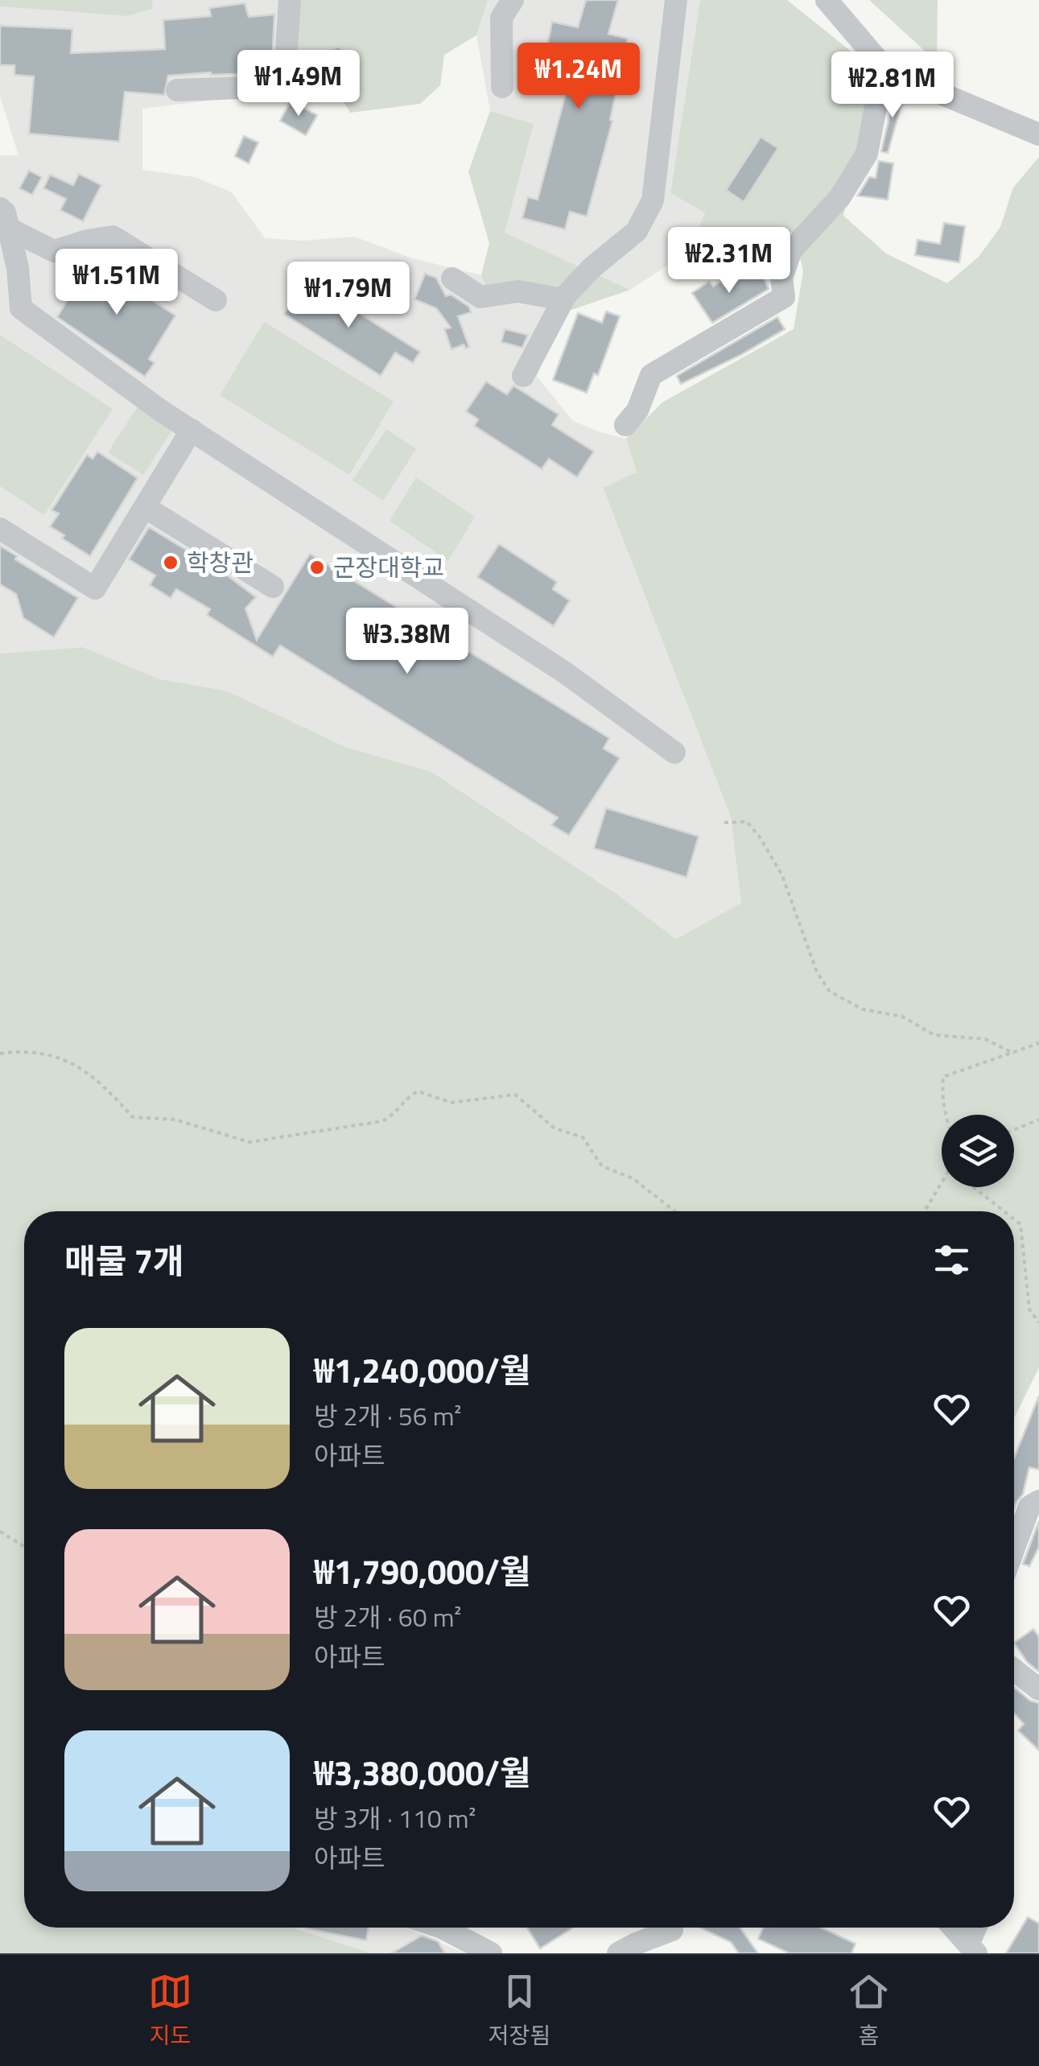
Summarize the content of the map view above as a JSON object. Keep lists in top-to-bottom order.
{
  "places": ["학창관", "군장대학교"],
  "page": {
    "price": [
      "₩1.24M",
      "₩1.49M",
      "₩2.81M",
      "₩2.31M",
      "₩1.51M",
      "₩1.79M",
      "₩3.38M"
    ],
    "heading": "매물 7개",
    "list": [
      {
        "name": "₩1,240,000/월",
        "note": "방 2개 · 56 m² · 아파트"
      },
      {
        "name": "₩1,790,000/월",
        "note": "방 2개 · 60 m² · 아파트"
      },
      {
        "name": "₩3,380,000/월",
        "note": "방 3개 · 110 m² · 아파트"
      }
    ],
    "tabs": ["지도", "저장됨", "홈"]
  }
}
